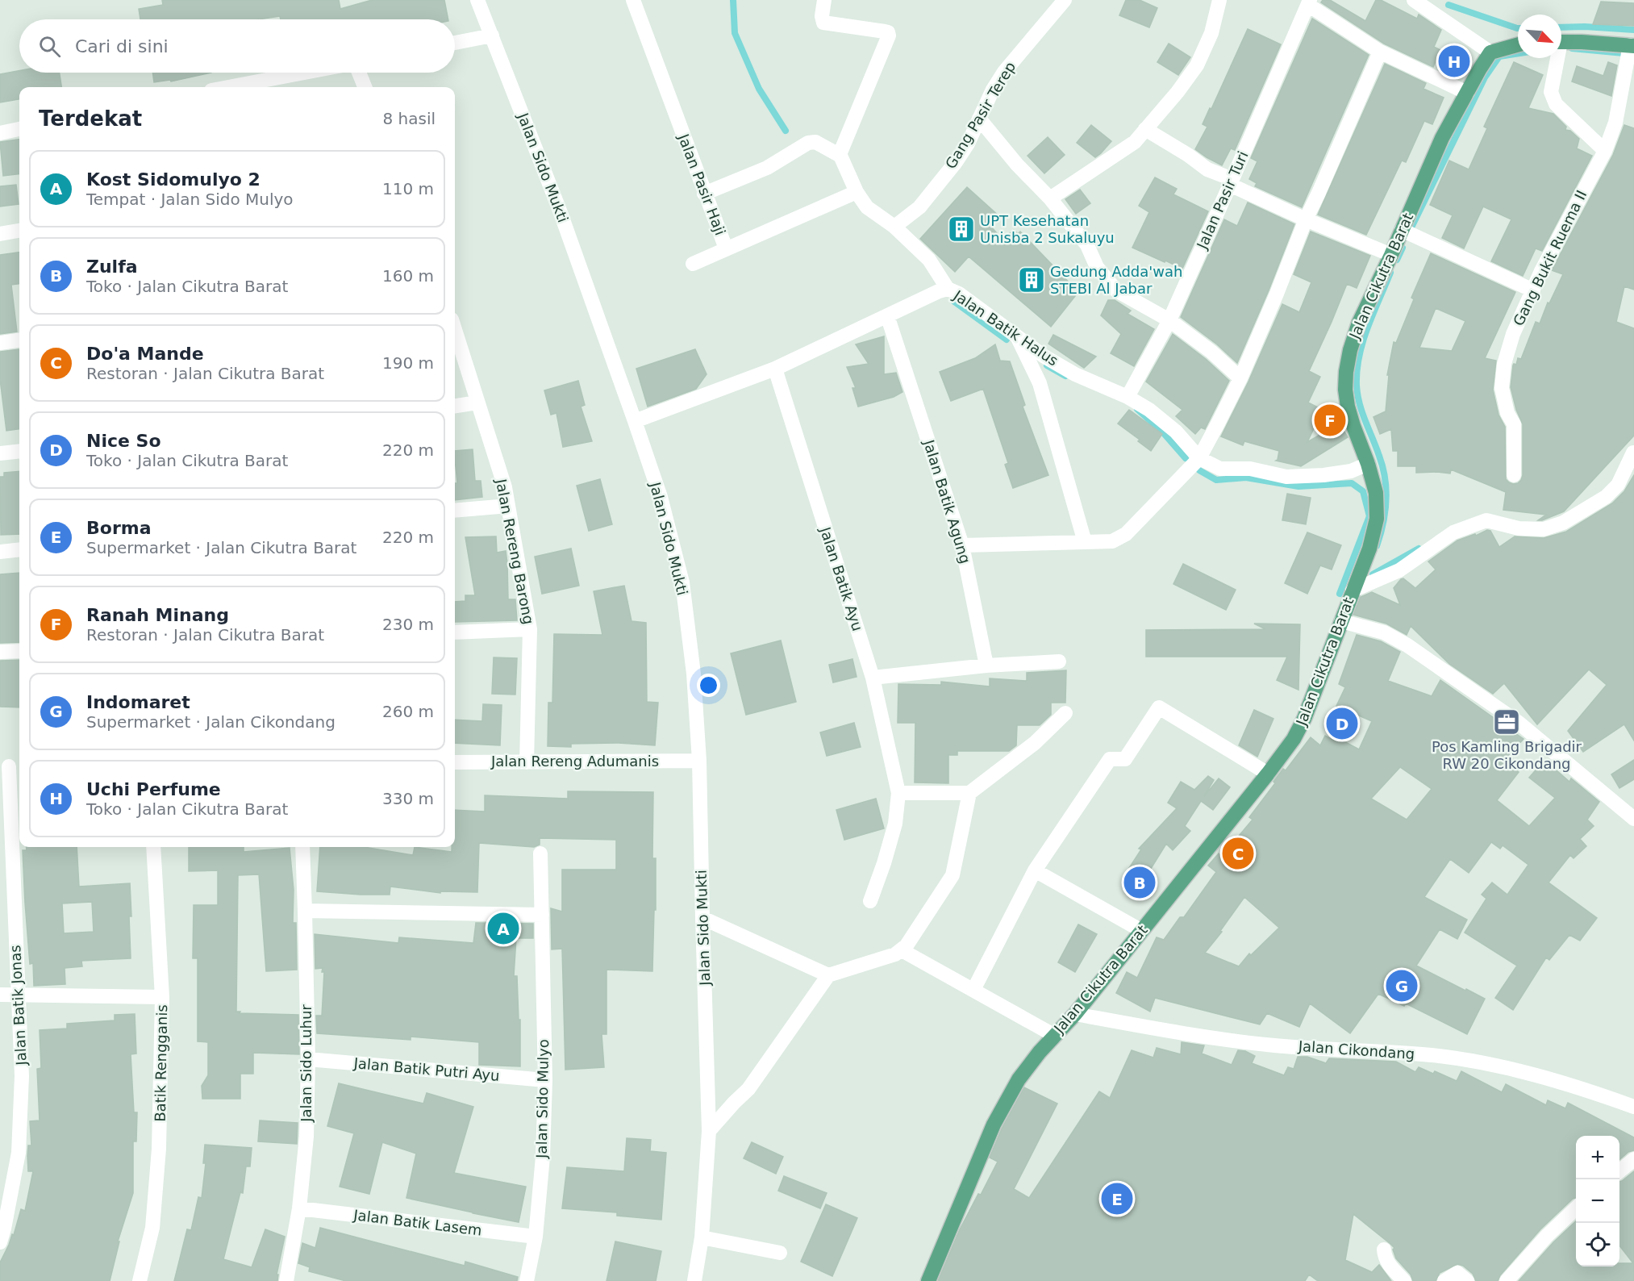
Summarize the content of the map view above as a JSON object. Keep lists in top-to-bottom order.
{
  "streets": {
    "main road": ["Jalan Cikutra Barat"],
    "street": [
      "Gang Pasir Terep",
      "Jalan Sido Mukti",
      "Jalan Pasir Haji",
      "Jalan Pasir Turi",
      "Gang Bukit Ruema II",
      "Jalan Batik Halus",
      "Jalan Batik Agung",
      "Jalan Rereng Barong",
      "Jalan Batik Ayu",
      "Jalan Rereng Adumanis",
      "Jalan Batik Jonas",
      "Jalan Cikondang",
      "Batik Rengganis",
      "Jalan Sido Luhur",
      "Jalan Batik Putri Ayu",
      "Jalan Sido Mulyo",
      "Jalan Batik Lasem"
    ]
  },
  "crossings": [
    ["Jalan Sido Mukti", "Jalan Batik Halus"],
    ["Jalan Sido Mukti", "Jalan Rereng Adumanis"],
    ["Jalan Pasir Turi", "Jalan Batik Halus"],
    ["Jalan Cikutra Barat", "Jalan Batik Halus"],
    ["Jalan Cikutra Barat", "Jalan Cikondang"],
    ["Jalan Batik Halus", "Jalan Batik Agung"],
    ["Jalan Batik Halus", "Jalan Batik Ayu"],
    ["Jalan Rereng Barong", "Jalan Rereng Adumanis"],
    ["Jalan Sido Luhur", "Jalan Batik Putri Ayu"],
    ["Jalan Sido Luhur", "Jalan Batik Lasem"],
    ["Jalan Batik Putri Ayu", "Jalan Sido Mulyo"],
    ["Jalan Sido Mulyo", "Jalan Batik Lasem"]
  ],
  "places": {
    "building": ["UPT Kesehatan Unisba 2 Sukaluyu", "Gedung Adda'wah STEBI Al Jabar"],
    "office": ["Pos Kamling Brigadir RW 20 Cikondang"]
  },
  "north": "bottom right",
  "page": {
    "search": "Cari di sini",
    "pins": [
      "H",
      "F",
      "D",
      "C",
      "B",
      "A",
      "G",
      "E"
    ],
    "heading": ["Terdekat", "8 hasil"],
    "list": [
      {
        "mark": "A",
        "name": "Kost Sidomulyo 2",
        "note": "Tempat · Jalan Sido Mulyo",
        "value": "110 m"
      },
      {
        "mark": "B",
        "name": "Zulfa",
        "note": "Toko · Jalan Cikutra Barat",
        "value": "160 m"
      },
      {
        "mark": "C",
        "name": "Do'a Mande",
        "note": "Restoran · Jalan Cikutra Barat",
        "value": "190 m"
      },
      {
        "mark": "D",
        "name": "Nice So",
        "note": "Toko · Jalan Cikutra Barat",
        "value": "220 m"
      },
      {
        "mark": "E",
        "name": "Borma",
        "note": "Supermarket · Jalan Cikutra Barat",
        "value": "220 m"
      },
      {
        "mark": "F",
        "name": "Ranah Minang",
        "note": "Restoran · Jalan Cikutra Barat",
        "value": "230 m"
      },
      {
        "mark": "G",
        "name": "Indomaret",
        "note": "Supermarket · Jalan Cikondang",
        "value": "260 m"
      },
      {
        "mark": "H",
        "name": "Uchi Perfume",
        "note": "Toko · Jalan Cikutra Barat",
        "value": "330 m"
      }
    ],
    "map_buttons": ["+", "−"]
  }
}
